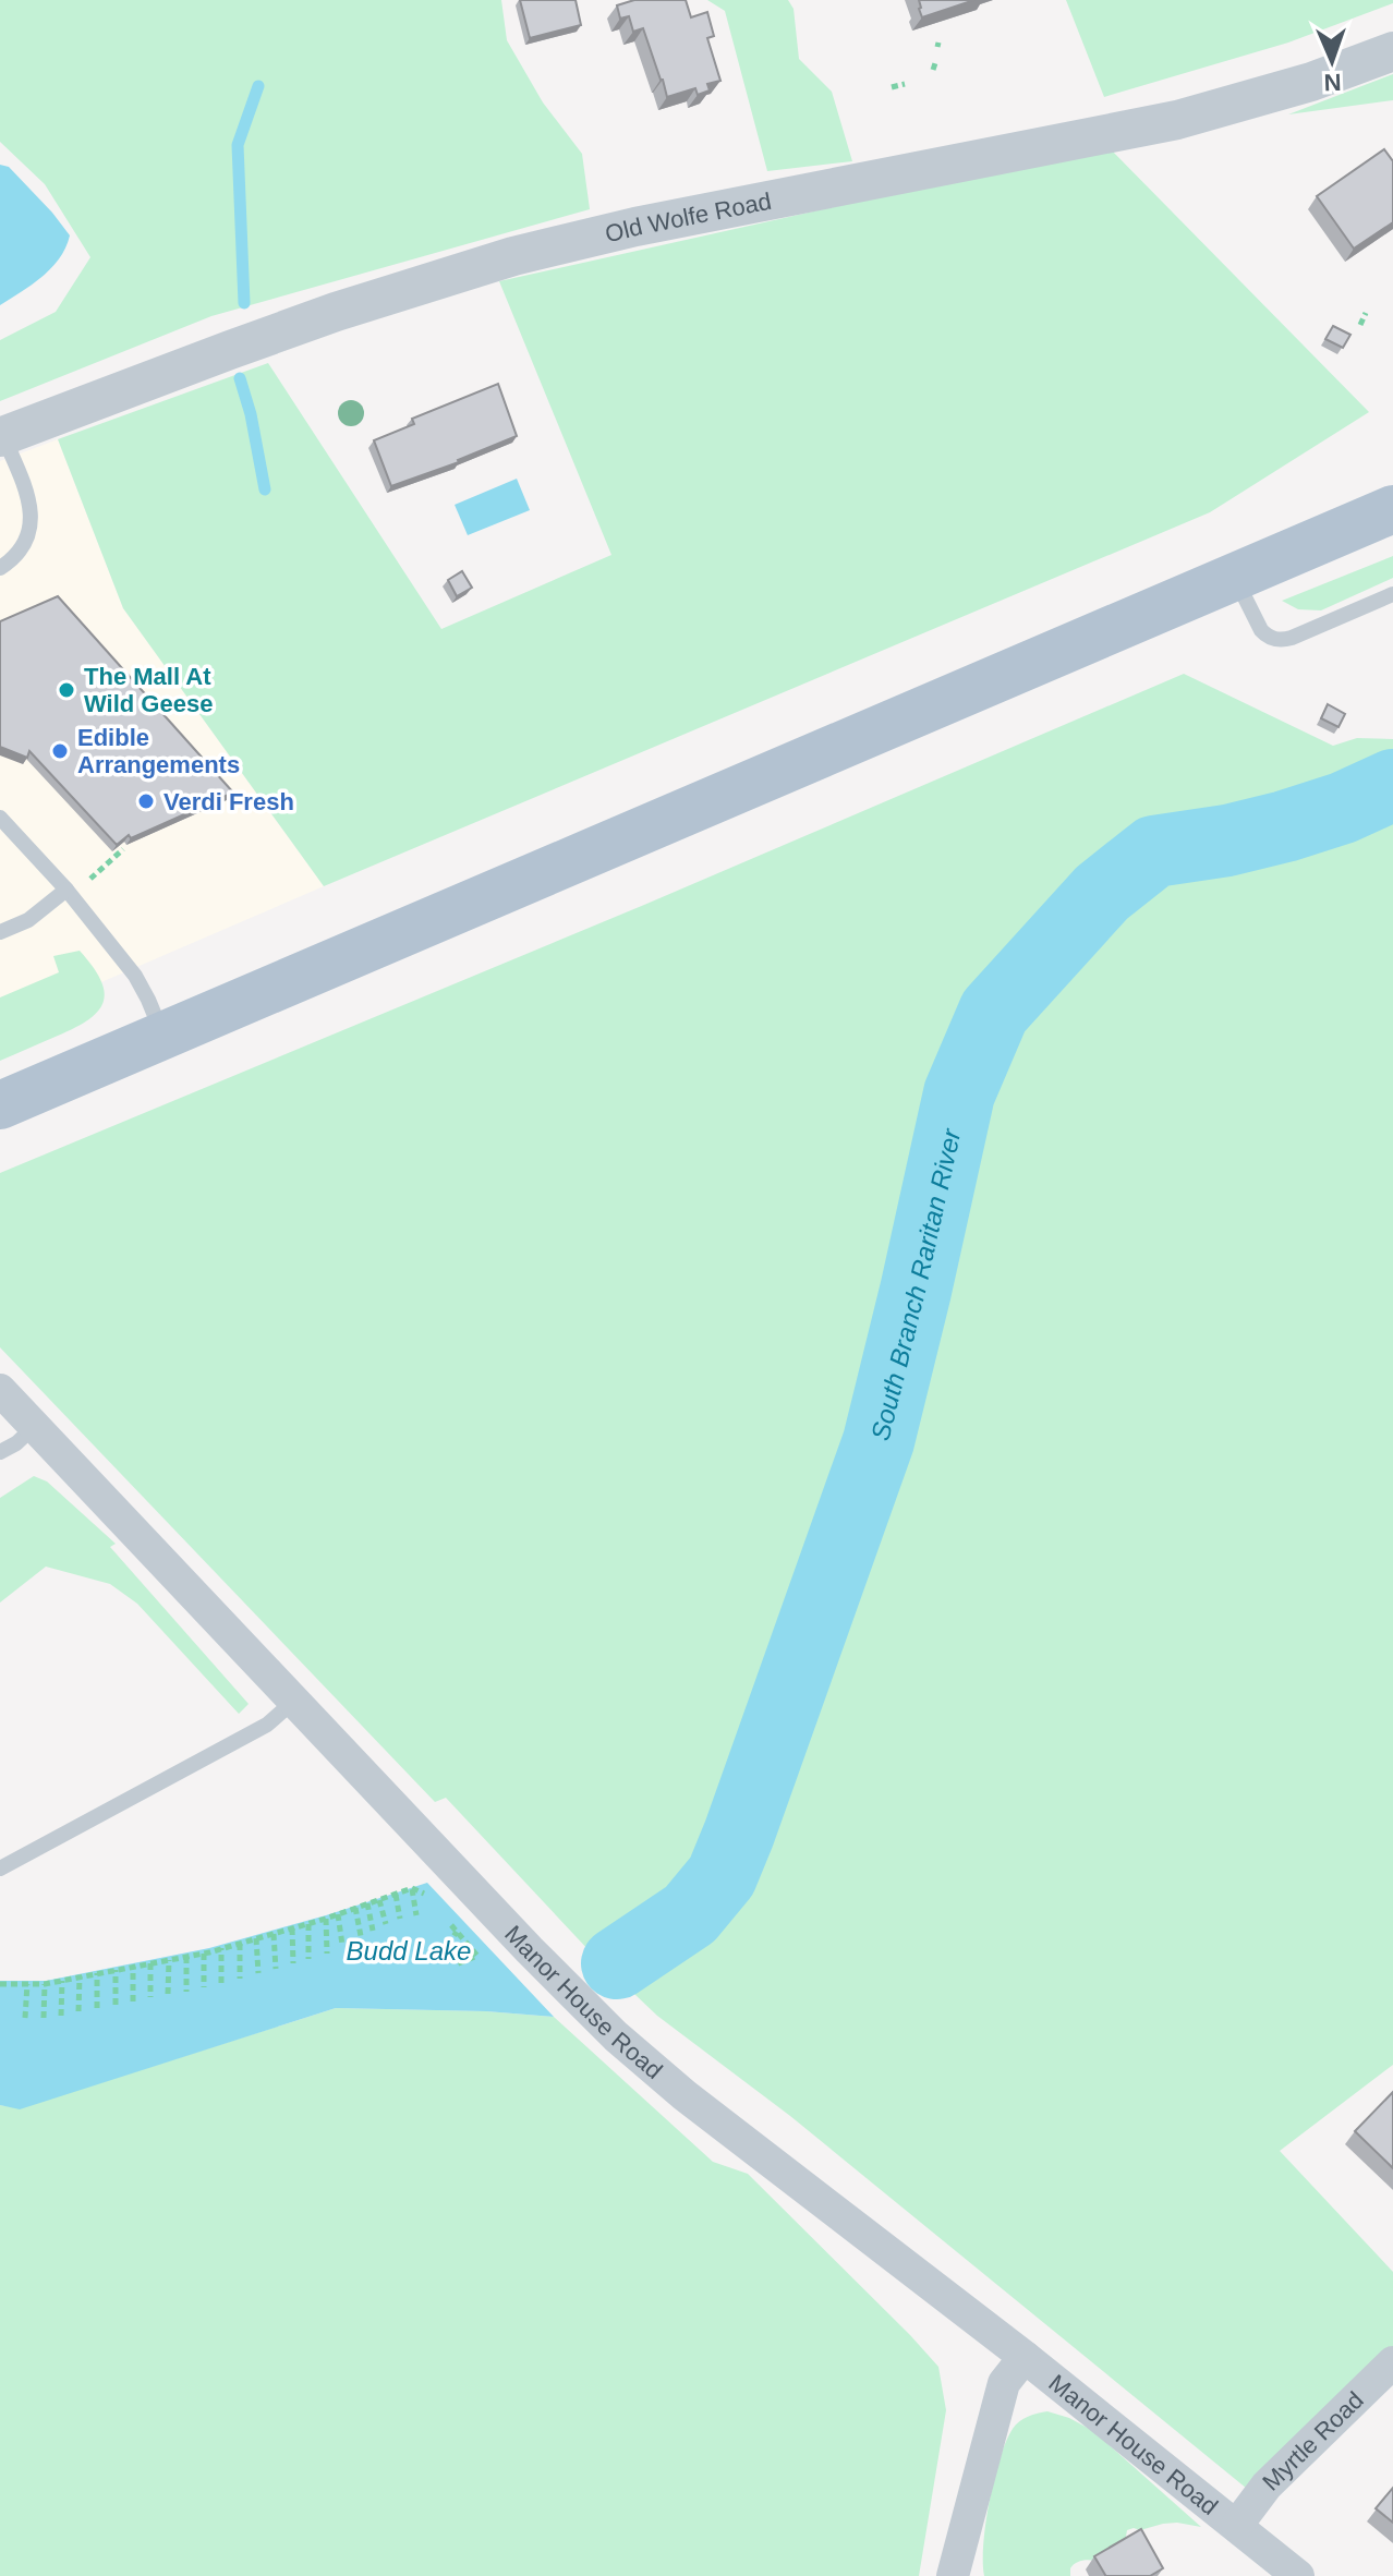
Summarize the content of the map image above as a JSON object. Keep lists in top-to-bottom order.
{
  "streets": {
    "street": ["Old Wolfe Road", "Manor House Road", "Myrtle Road"]
  },
  "crossings": [
    ["Manor House Road", "Myrtle Road"]
  ],
  "water": ["South Branch Raritan River", "Budd Lake"],
  "places": ["The Mall At Wild Geese", "Edible Arrangements", "Verdi Fresh"],
  "north": "bottom"
}
